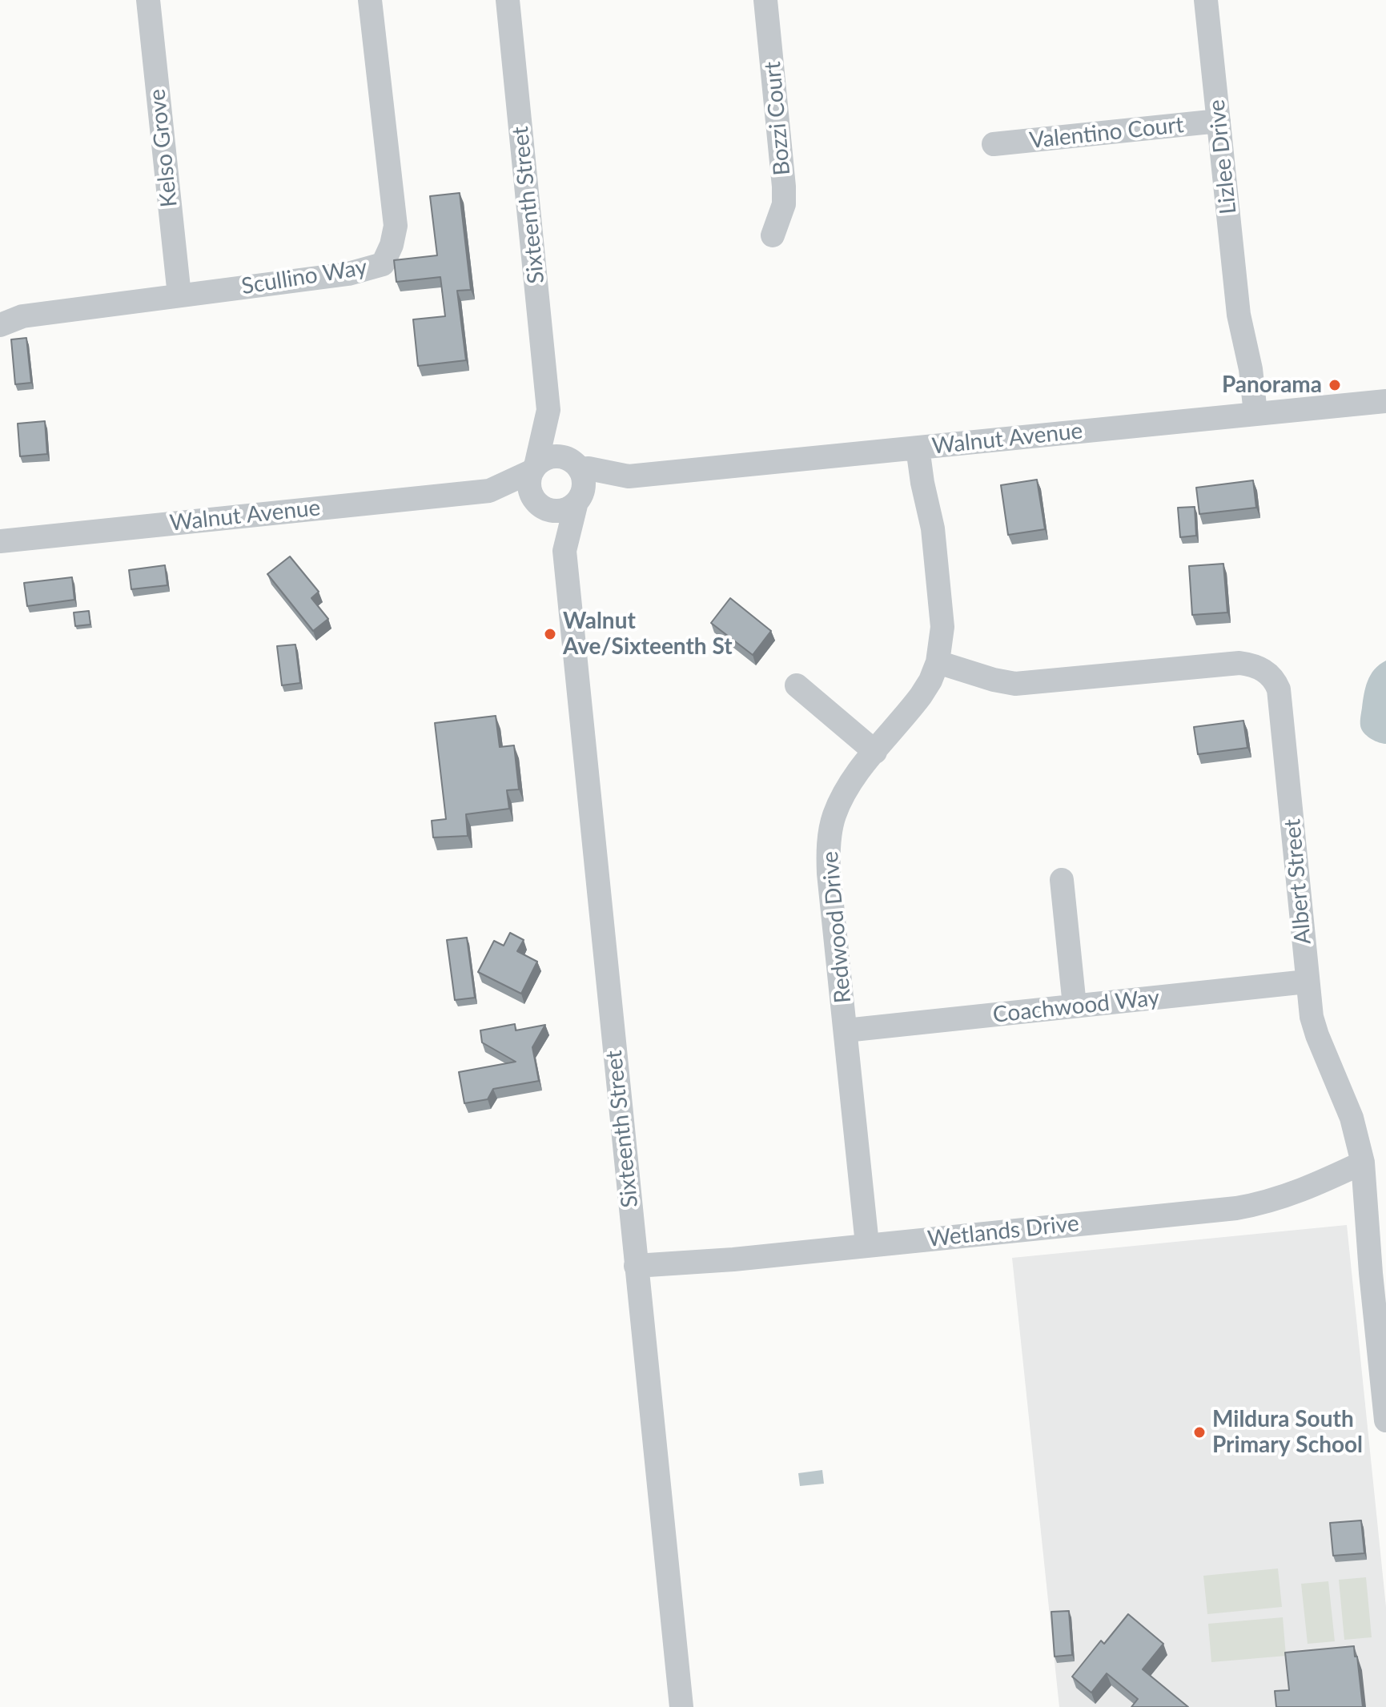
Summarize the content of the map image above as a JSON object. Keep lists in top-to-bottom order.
{
  "streets": {
    "street": [
      "Bozzi Court",
      "Valentino Court",
      "Kelso Grove",
      "Lizlee Drive",
      "Sixteenth Street",
      "Scullino Way",
      "Walnut Avenue",
      "Albert Street",
      "Redwood Drive",
      "Coachwood Way",
      "Wetlands Drive"
    ]
  },
  "crossings": [
    ["Valentino Court", "Lizlee Drive"],
    ["Kelso Grove", "Scullino Way"],
    ["Lizlee Drive", "Walnut Avenue"],
    ["Sixteenth Street", "Walnut Avenue"],
    ["Sixteenth Street", "Wetlands Drive"],
    ["Walnut Avenue", "Redwood Drive"],
    ["Albert Street", "Redwood Drive"],
    ["Albert Street", "Coachwood Way"],
    ["Albert Street", "Wetlands Drive"],
    ["Redwood Drive", "Coachwood Way"],
    ["Redwood Drive", "Wetlands Drive"]
  ],
  "places": ["Panorama", "Walnut Ave/Sixteenth St", "Mildura South Primary School"]
}
